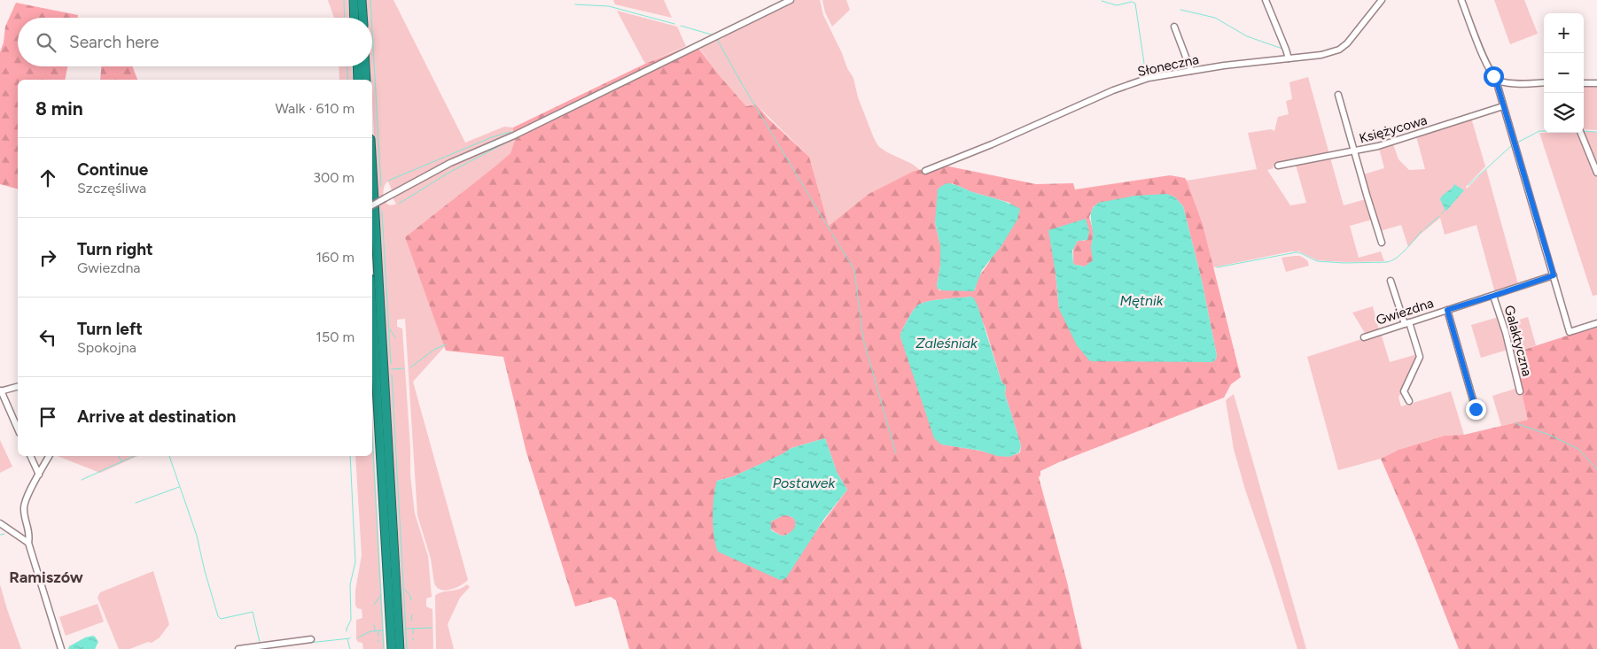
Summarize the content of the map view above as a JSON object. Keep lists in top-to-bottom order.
{
  "streets": {
    "street": [
      "Słoneczna",
      "Księżycowa",
      "Gwiezdna",
      "Galaktyczna"
    ]
  },
  "crossings": [
    ["Gwiezdna", "Galaktyczna"]
  ],
  "districts": ["Ramiszów"],
  "water": ["Mętnik", "Zaleśniak", "Postawek"],
  "page": {
    "map_buttons": ["+", "−"],
    "search": "Search here",
    "heading": ["8 min", "Walk · 610 m"],
    "list": [
      ["Continue", "Szczęśliwa", "300 m"],
      ["Turn right", "Gwiezdna", "160 m"],
      ["Turn left", "Spokojna", "150 m"],
      "Arrive at destination"
    ]
  }
}
